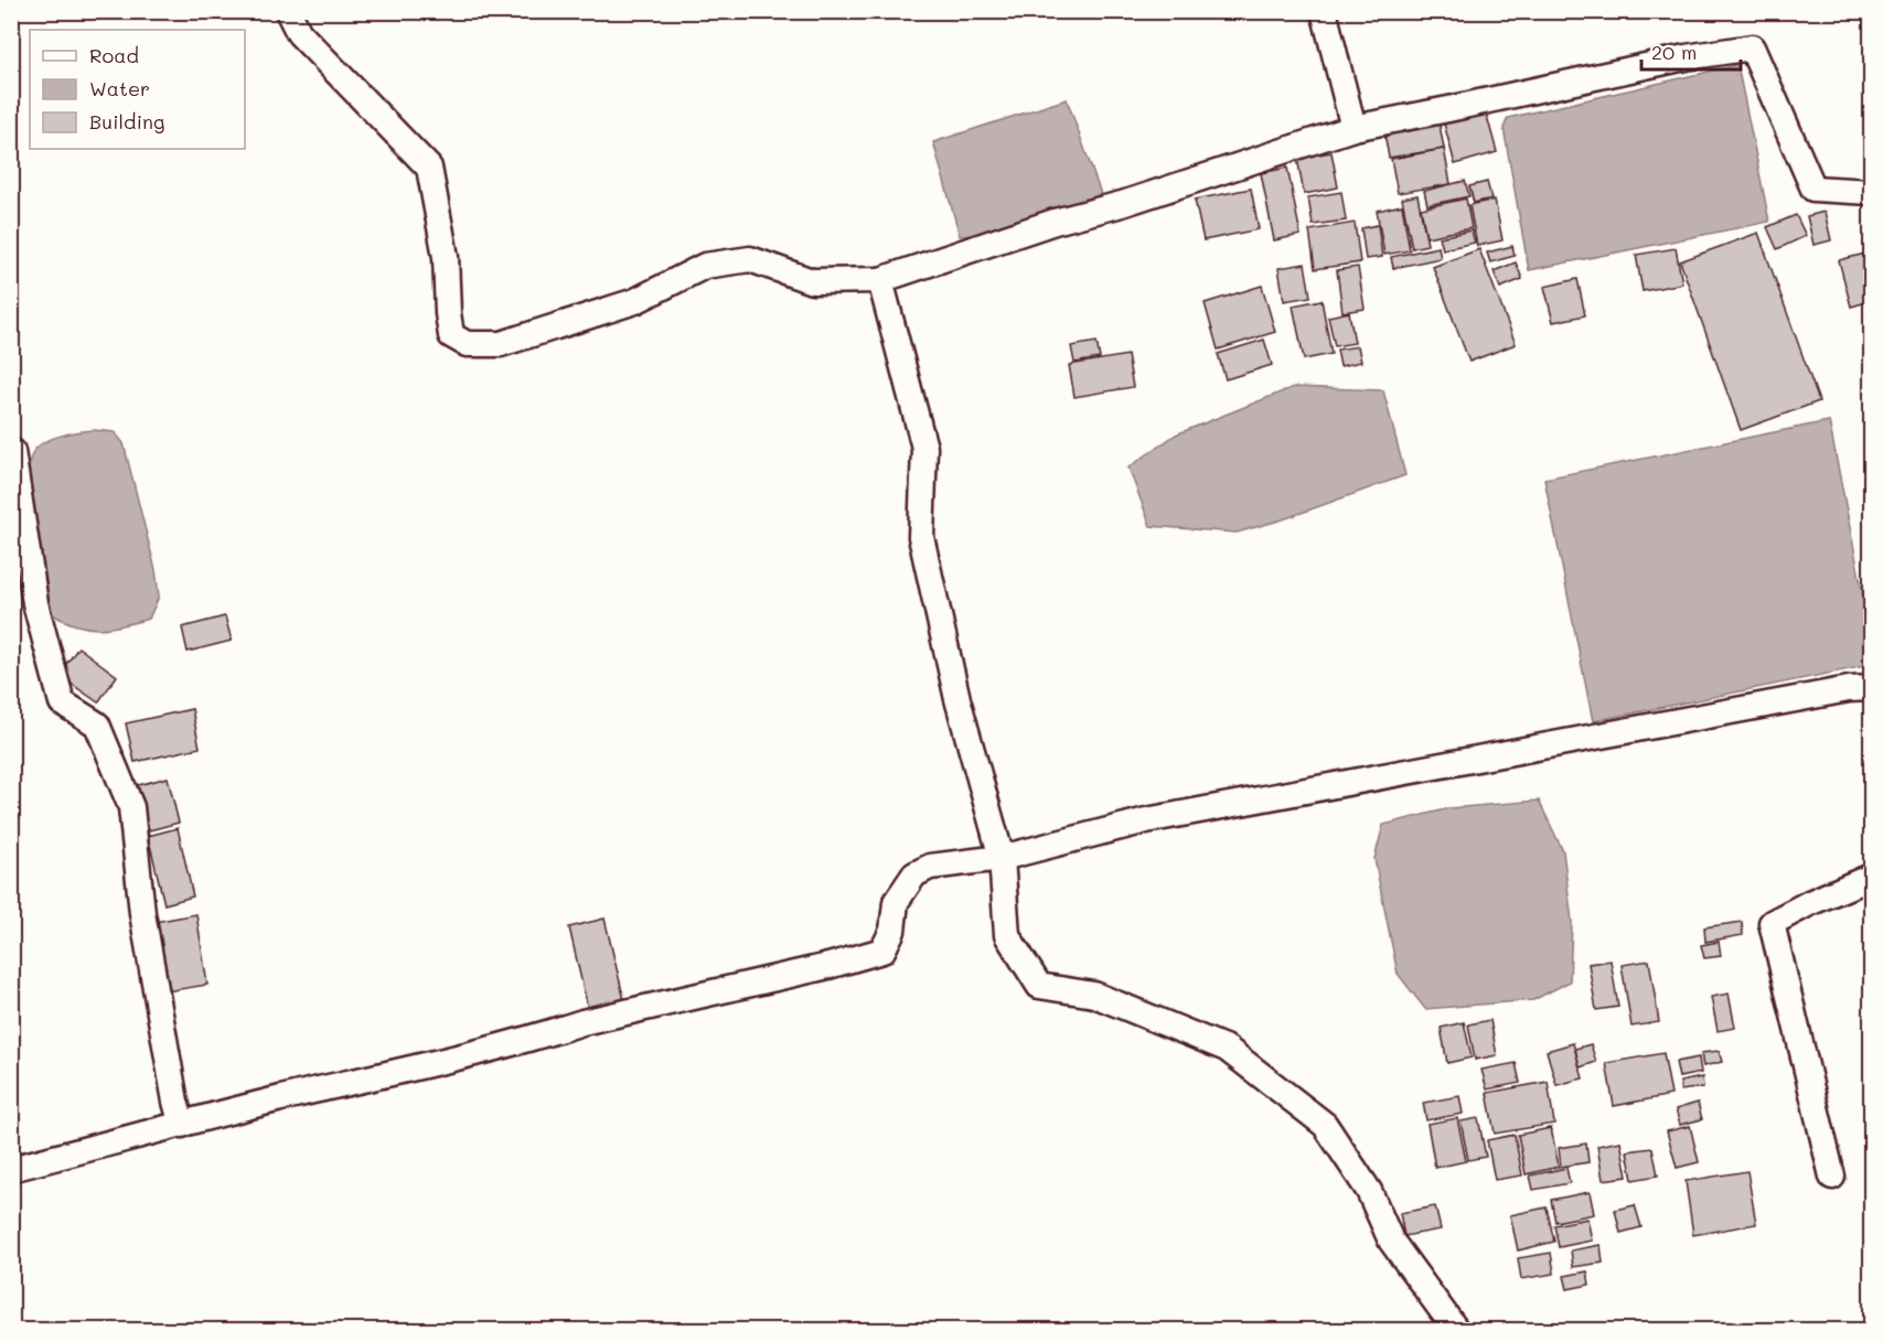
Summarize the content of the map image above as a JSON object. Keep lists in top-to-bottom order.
{
  "legend": ["Road", "Water", "Building"],
  "scale_bar": "20 m"
}
